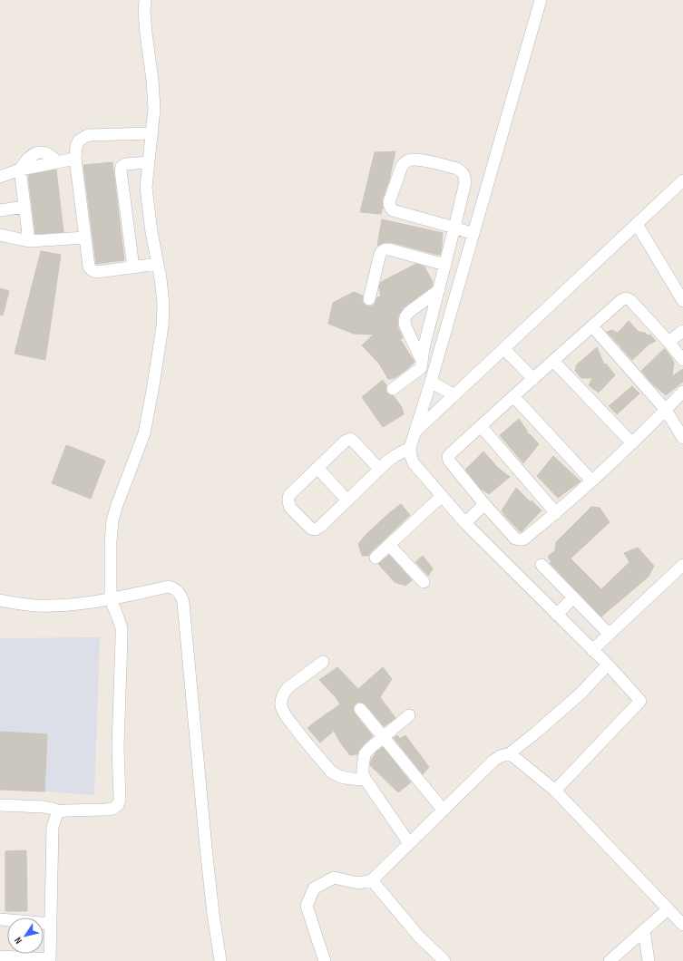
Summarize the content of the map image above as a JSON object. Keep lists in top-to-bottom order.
{
  "north": "bottom left"
}
